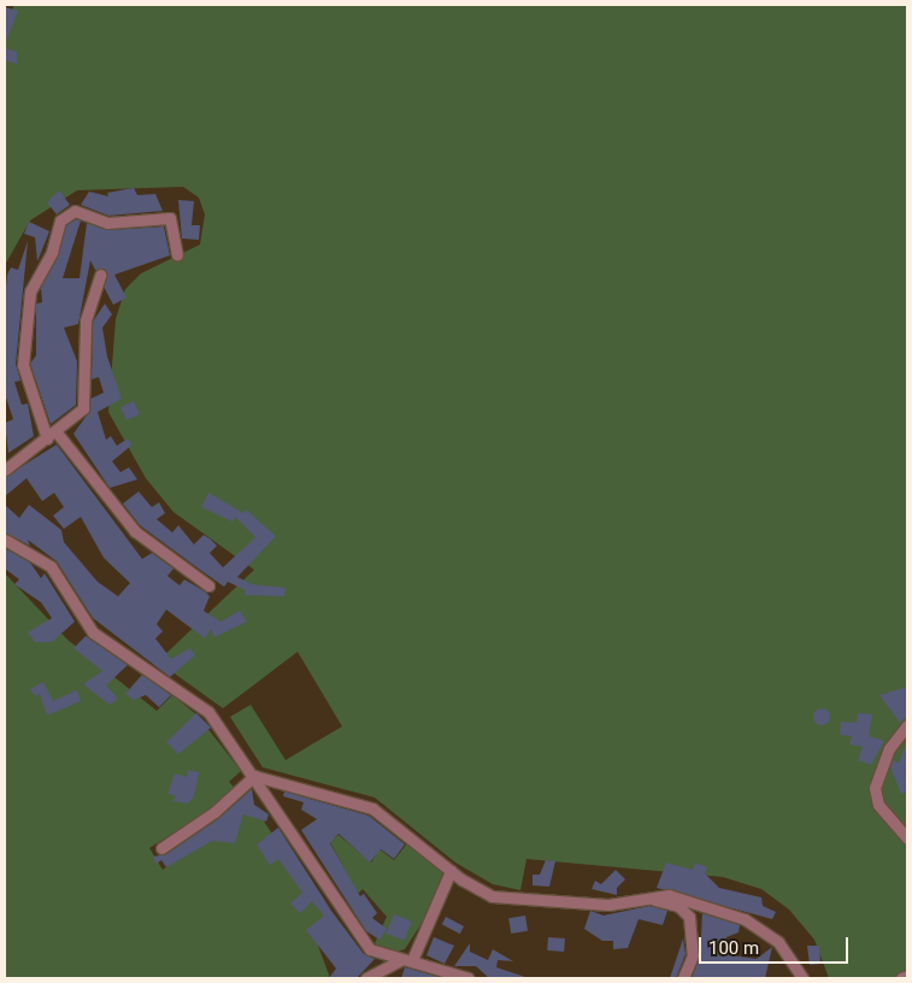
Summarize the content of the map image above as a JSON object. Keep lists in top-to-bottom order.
{
  "scale_bar": "100 m"
}
